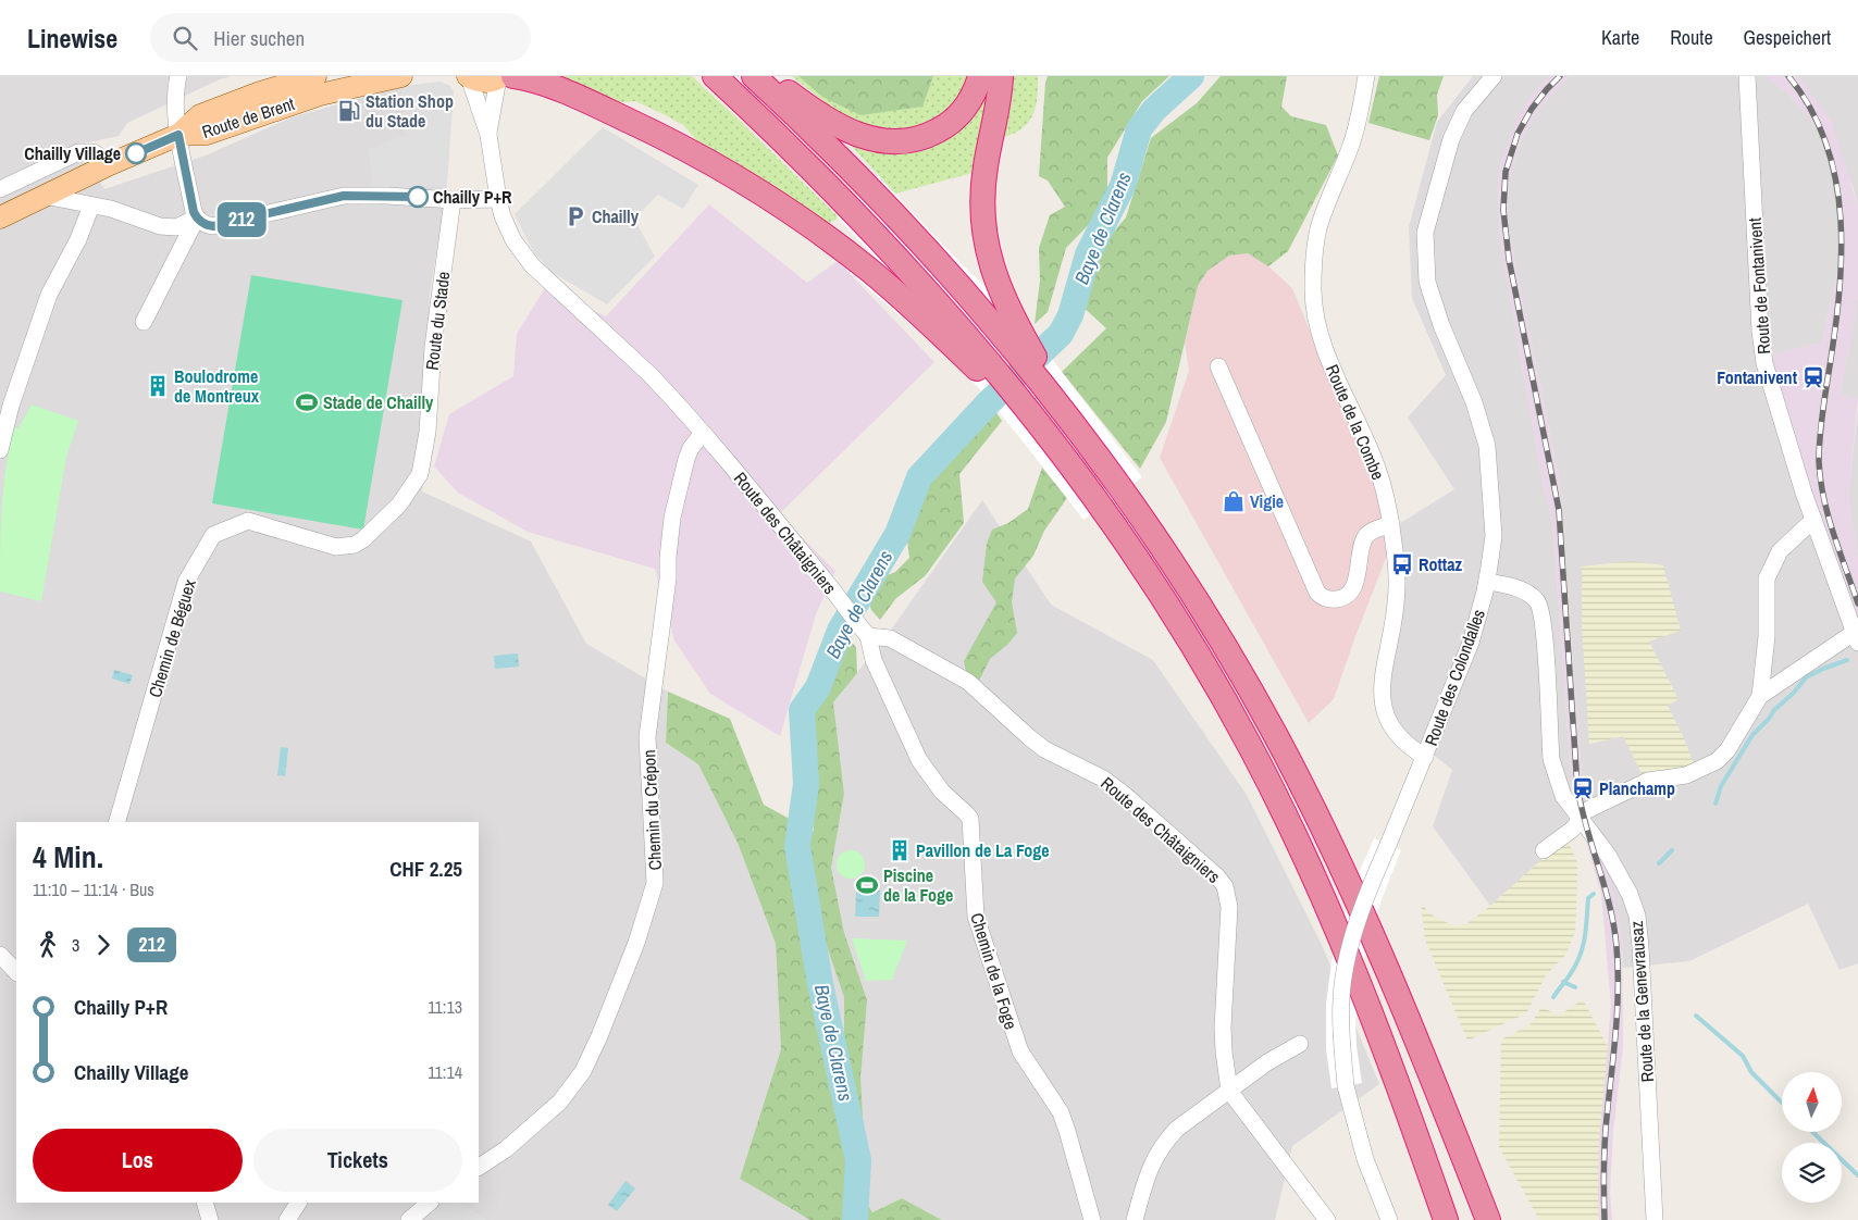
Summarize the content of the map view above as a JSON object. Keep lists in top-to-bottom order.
{
  "streets": {
    "main road": ["Route de Brent"],
    "street": [
      "Route de Fontanivent",
      "Route du Stade",
      "Route de la Combe",
      "Route des Châtaigniers",
      "Chemin de Béguex",
      "Route des Colondalles",
      "Chemin du Crépon",
      "Chemin de la Foge",
      "Route de la Genevrausaz"
    ]
  },
  "crossings": [
    ["Route du Stade", "Chemin de Béguex"],
    ["Route de la Combe", "Route des Colondalles"],
    ["Route des Châtaigniers", "Chemin du Crépon"],
    ["Route des Châtaigniers", "Chemin de la Foge"],
    ["Route des Colondalles", "Route de la Genevrausaz"]
  ],
  "water": ["Baye de Clarens"],
  "places": {
    "fuel station": ["Station Shop du Stade"],
    "other": ["Chailly Village", "Chailly P+R"],
    "parking": ["Chailly"],
    "station": ["Fontanivent", "Planchamp"],
    "building": ["Boulodrome de Montreux", "Pavillon de La Foge"],
    "sports": ["Stade de Chailly", "Piscine de la Foge"],
    "shop": ["Vigie"],
    "bus stop": ["Rottaz"]
  },
  "lines": ["bus line 212"],
  "north": "top",
  "page": {
    "header": "Linewise",
    "search": "Hier suchen",
    "nav": ["Karte", "Route", "Gespeichert"],
    "on_map": "212",
    "heading": ["4 Min.", "11:10 – 11:14 · Bus", "CHF 2.25"],
    "legs": ["3", "212"],
    "list": [
      {
        "name": "Chailly P+R",
        "value": "11:13"
      },
      {
        "name": "Chailly Village",
        "value": "11:14"
      }
    ],
    "buttons": ["Los", "Tickets"]
  }
}
